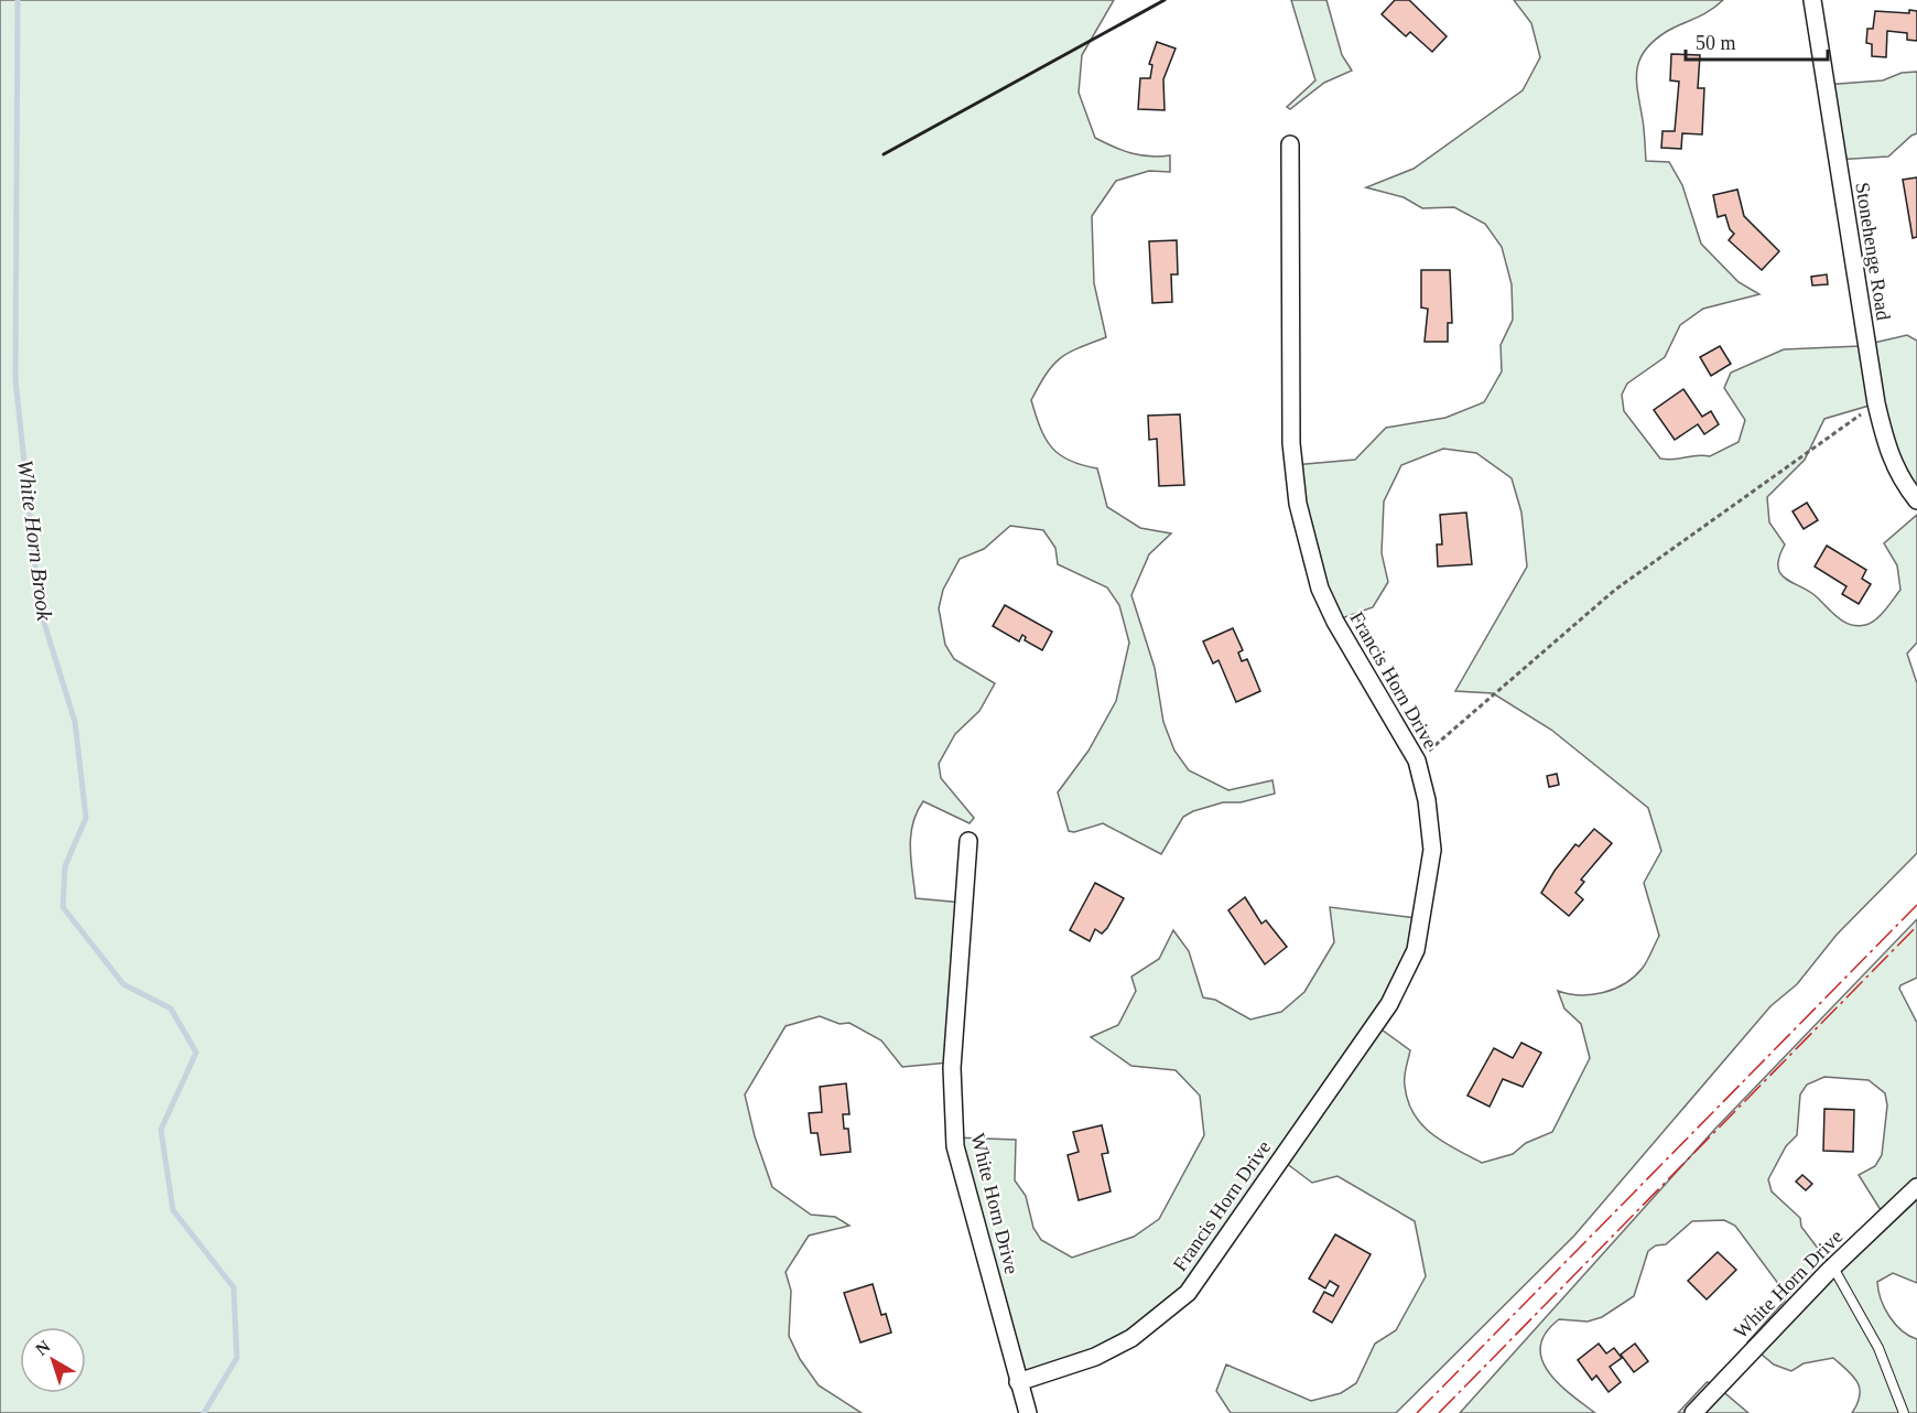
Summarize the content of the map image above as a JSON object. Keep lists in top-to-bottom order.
{
  "streets": {
    "street": ["Stonehenge Road", "Francis Horn Drive", "White Horn Drive"]
  },
  "crossings": [
    ["Francis Horn Drive", "White Horn Drive"]
  ],
  "water": ["White Horn Brook"],
  "scale_bar": "50 m",
  "north": "top left"
}
